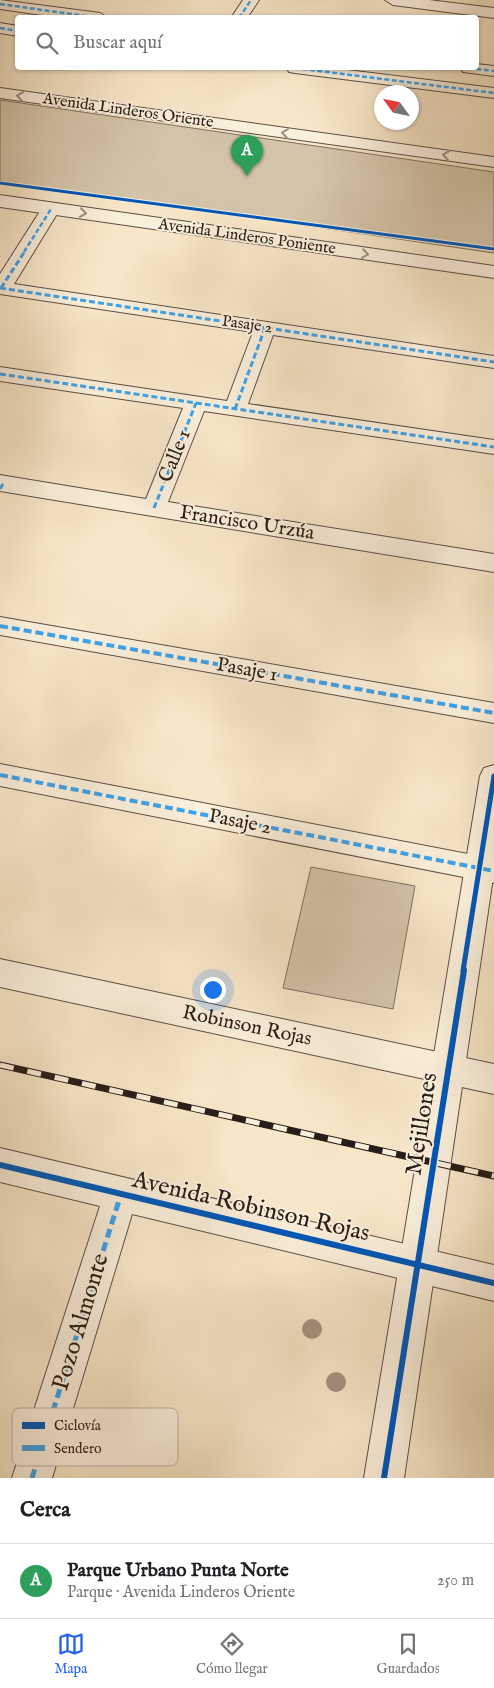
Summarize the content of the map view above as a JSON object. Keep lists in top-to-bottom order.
{
  "streets": {
    "street": [
      "Avenida Linderos Oriente",
      "Avenida Linderos Poniente",
      "Pasaje 2",
      "Calle 1",
      "Francisco Urzúa",
      "Pasaje 1",
      "Robinson Rojas",
      "Mejillones",
      "Avenida Robinson Rojas",
      "Pozo Almonte"
    ]
  },
  "crossings": [
    ["Pasaje 2", "Mejillones"],
    ["Calle 1", "Francisco Urzúa"],
    ["Robinson Rojas", "Mejillones"],
    ["Mejillones", "Avenida Robinson Rojas"],
    ["Avenida Robinson Rojas", "Pozo Almonte"]
  ],
  "legend": ["Ciclovía", "Sendero"],
  "north": "top left",
  "page": {
    "search": "Buscar aquí",
    "pins": "A",
    "heading": "Cerca",
    "list": [
      {
        "mark": "A",
        "name": "Parque Urbano Punta Norte",
        "note": "Parque · Avenida Linderos Oriente",
        "value": "250 m"
      }
    ],
    "nav": ["Mapa", "Cómo llegar", "Guardados"]
  }
}
